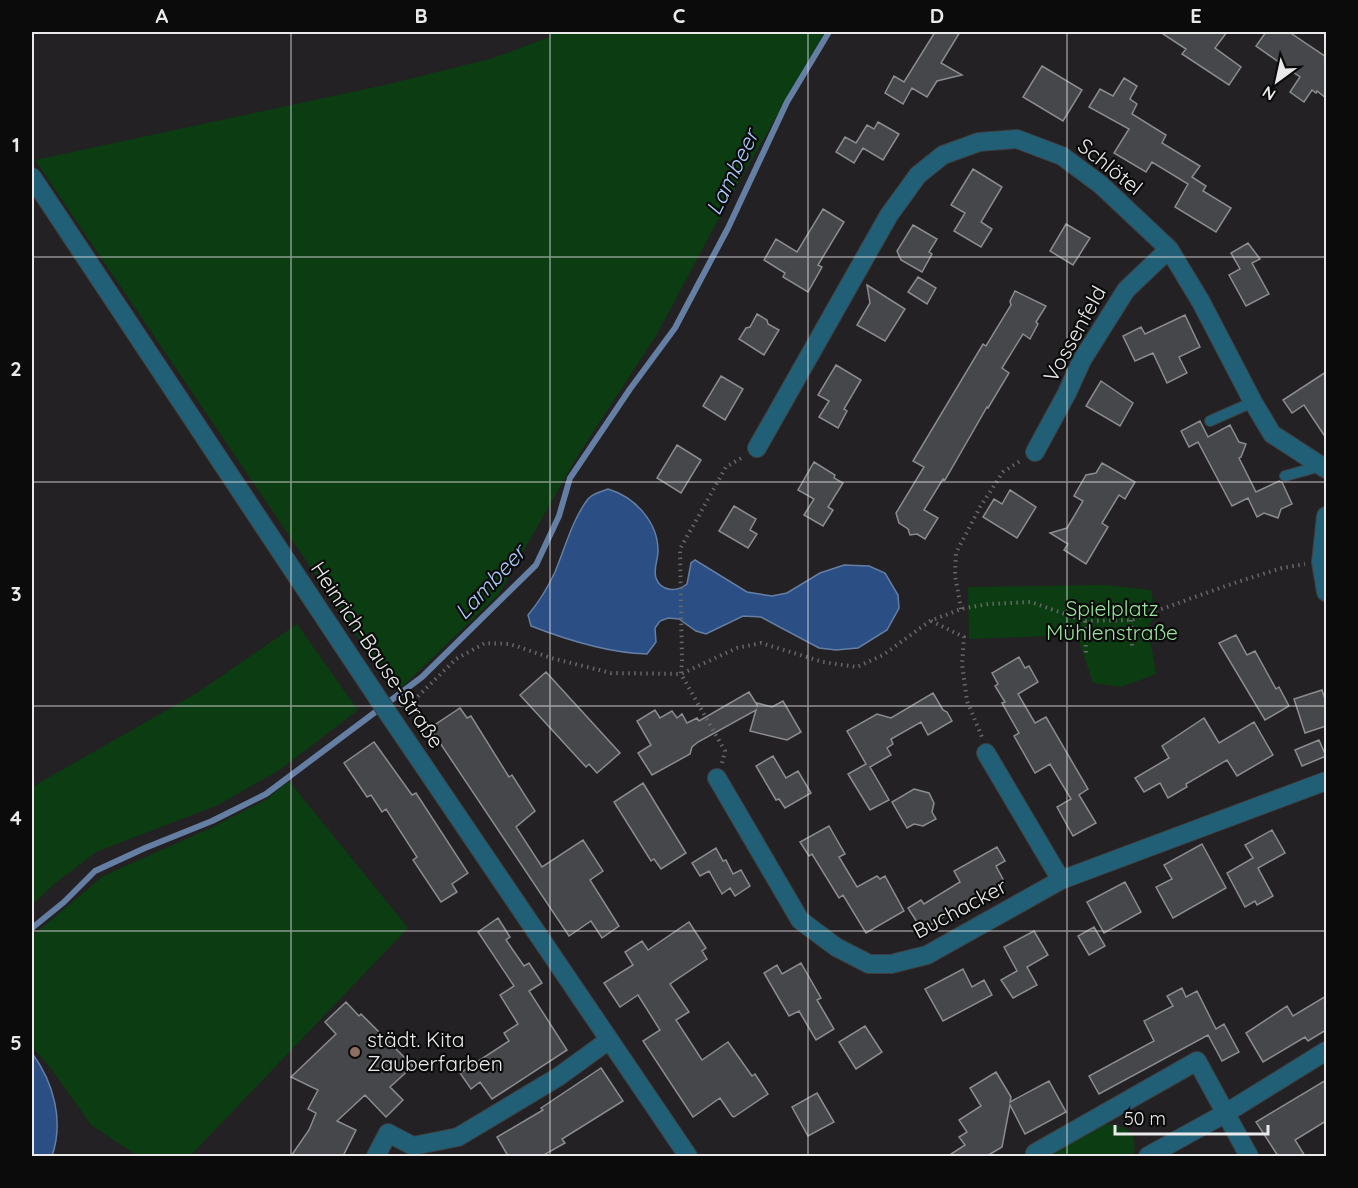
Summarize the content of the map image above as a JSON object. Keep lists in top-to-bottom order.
{
  "streets": {
    "street": [
      "Schlötel",
      "Vossenfeld",
      "Heinrich-Bause-Straße",
      "Buchacker"
    ]
  },
  "crossings": [
    ["Schlötel", "Vossenfeld"]
  ],
  "water": ["Lambeer"],
  "parks": ["Spielplatz Mühlenstraße"],
  "places": ["städt. Kita Zauberfarben"],
  "scale_bar": "50 m",
  "north": "bottom left",
  "grid": {
    "columns": [
      "A",
      "B",
      "C",
      "D",
      "E"
    ],
    "rows": [
      "1",
      "2",
      "3",
      "4",
      "5"
    ]
  }
}
